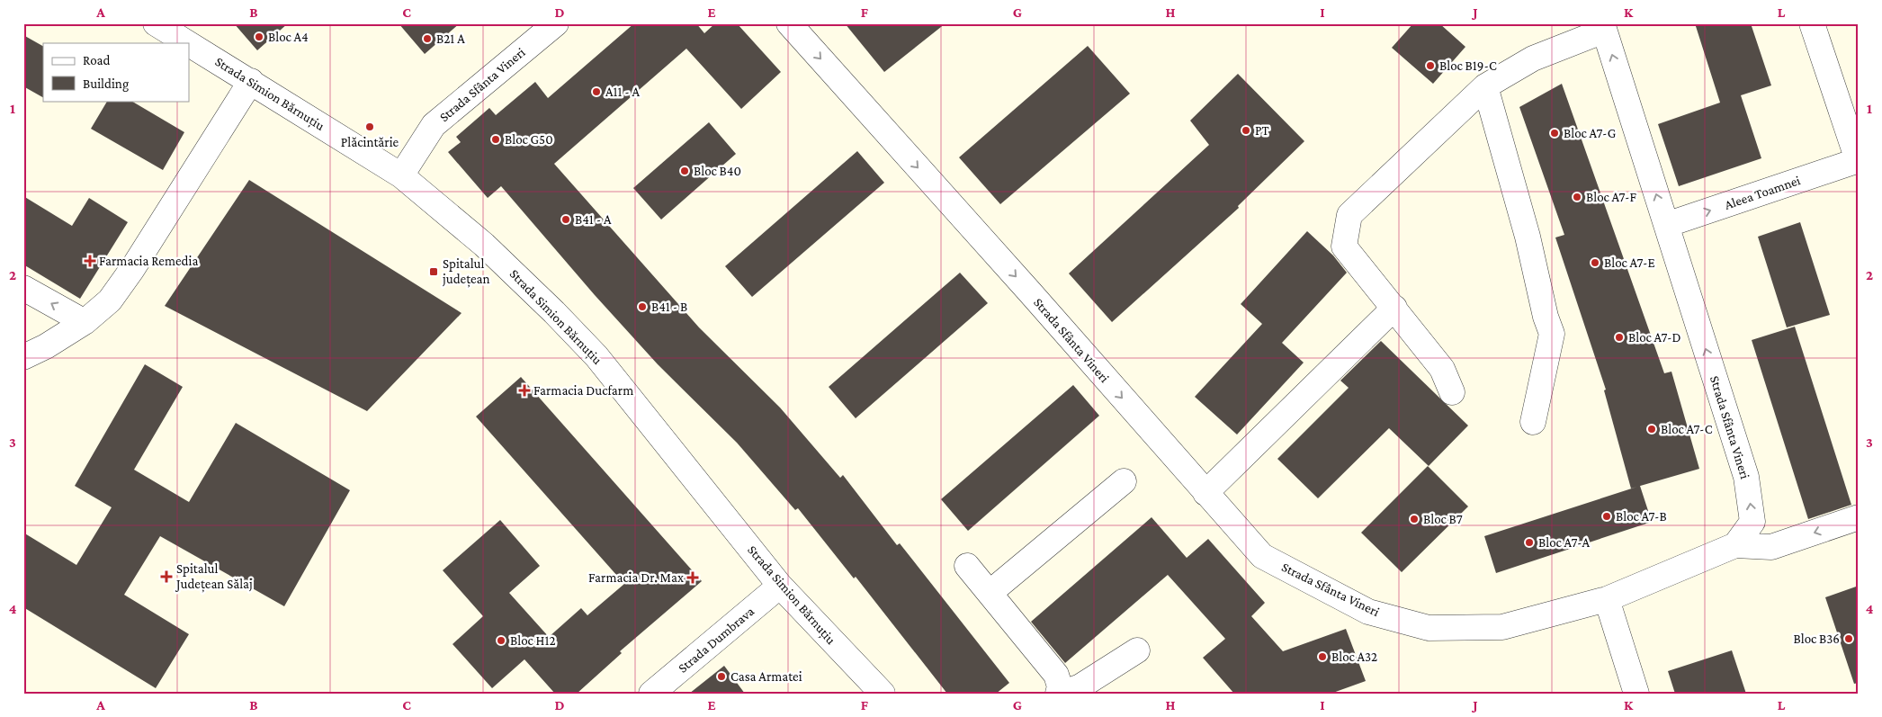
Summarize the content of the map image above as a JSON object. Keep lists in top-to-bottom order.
{
  "streets": {
    "street": [
      "Strada Sfânta Vineri",
      "Strada Simion Bărnuțiu",
      "Aleea Toamnei",
      "Strada Dumbrava"
    ]
  },
  "crossings": [
    ["Strada Sfânta Vineri", "Strada Simion Bărnuțiu"],
    ["Strada Sfânta Vineri", "Aleea Toamnei"],
    ["Strada Simion Bărnuțiu", "Strada Dumbrava"]
  ],
  "one_way": ["Aleea Toamnei"],
  "places": {
    "other": [
      "Bloc A4",
      "B21 A",
      "Bloc B19-C",
      "A11 - A",
      "Plăcintărie",
      "PT",
      "Bloc A7-G",
      "Bloc G50",
      "Bloc B40",
      "Bloc A7-F",
      "B41 - A",
      "Bloc A7-E",
      "B41 - B",
      "Bloc A7-D",
      "Bloc A7-C",
      "Bloc A7-B",
      "Bloc B7",
      "Bloc A7-A",
      "Bloc B36",
      "Bloc H12",
      "Bloc A32",
      "Casa Armatei"
    ],
    "health": [
      "Farmacia Remedia",
      "Farmacia Ducfarm",
      "Spitalul Județean Sălaj",
      "Farmacia Dr. Max"
    ],
    "transit": ["Spitalul județean"]
  },
  "legend": ["Road", "Building"],
  "grid": {
    "columns": [
      "A",
      "B",
      "C",
      "D",
      "E",
      "F",
      "G",
      "H",
      "I",
      "J",
      "K",
      "L"
    ],
    "rows": [
      "1",
      "2",
      "3",
      "4"
    ]
  }
}
